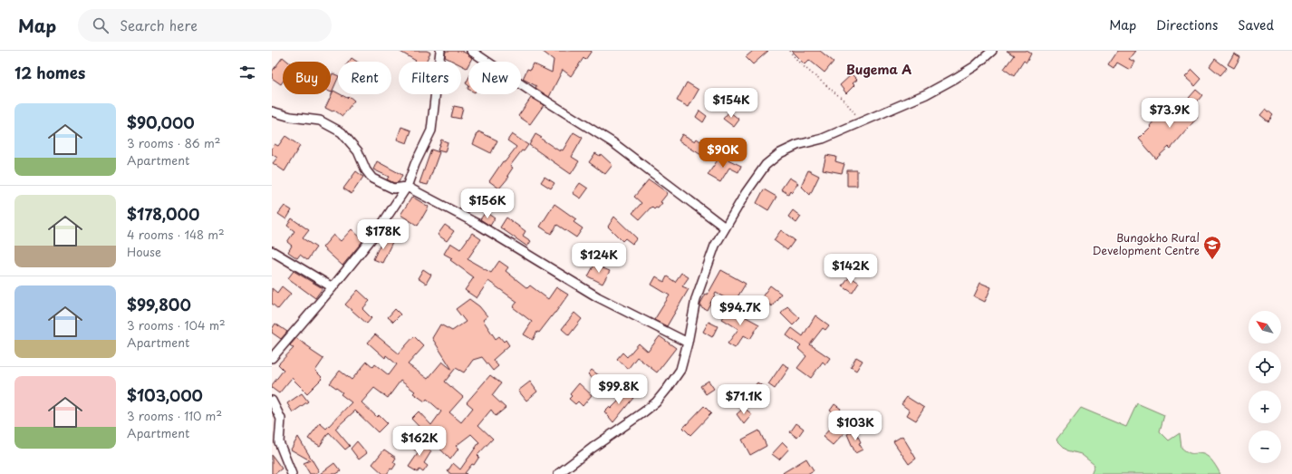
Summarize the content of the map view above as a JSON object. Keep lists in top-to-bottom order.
{
  "districts": ["Bugema A"],
  "places": {
    "school or university": ["Bungokho Rural Development Centre"]
  },
  "north": "top left",
  "page": {
    "header": "Map",
    "search": "Search here",
    "nav": ["Map", "Directions", "Saved"],
    "heading": "12 homes",
    "chip": [
      "Buy",
      "Rent",
      "Filters",
      "New"
    ],
    "price": [
      "$154K",
      "$73.9K",
      "$90K",
      "$156K",
      "$178K",
      "$124K",
      "$142K",
      "$94.7K",
      "$99.8K",
      "$71.1K",
      "$103K",
      "$162K"
    ],
    "list": [
      {
        "name": "$90,000",
        "note": "3 rooms · 86 m² · Apartment"
      },
      {
        "name": "$178,000",
        "note": "4 rooms · 148 m² · House"
      },
      {
        "name": "$99,800",
        "note": "3 rooms · 104 m² · Apartment"
      },
      {
        "name": "$103,000",
        "note": "3 rooms · 110 m² · Apartment"
      }
    ],
    "map_buttons": ["+", "−"]
  }
}
